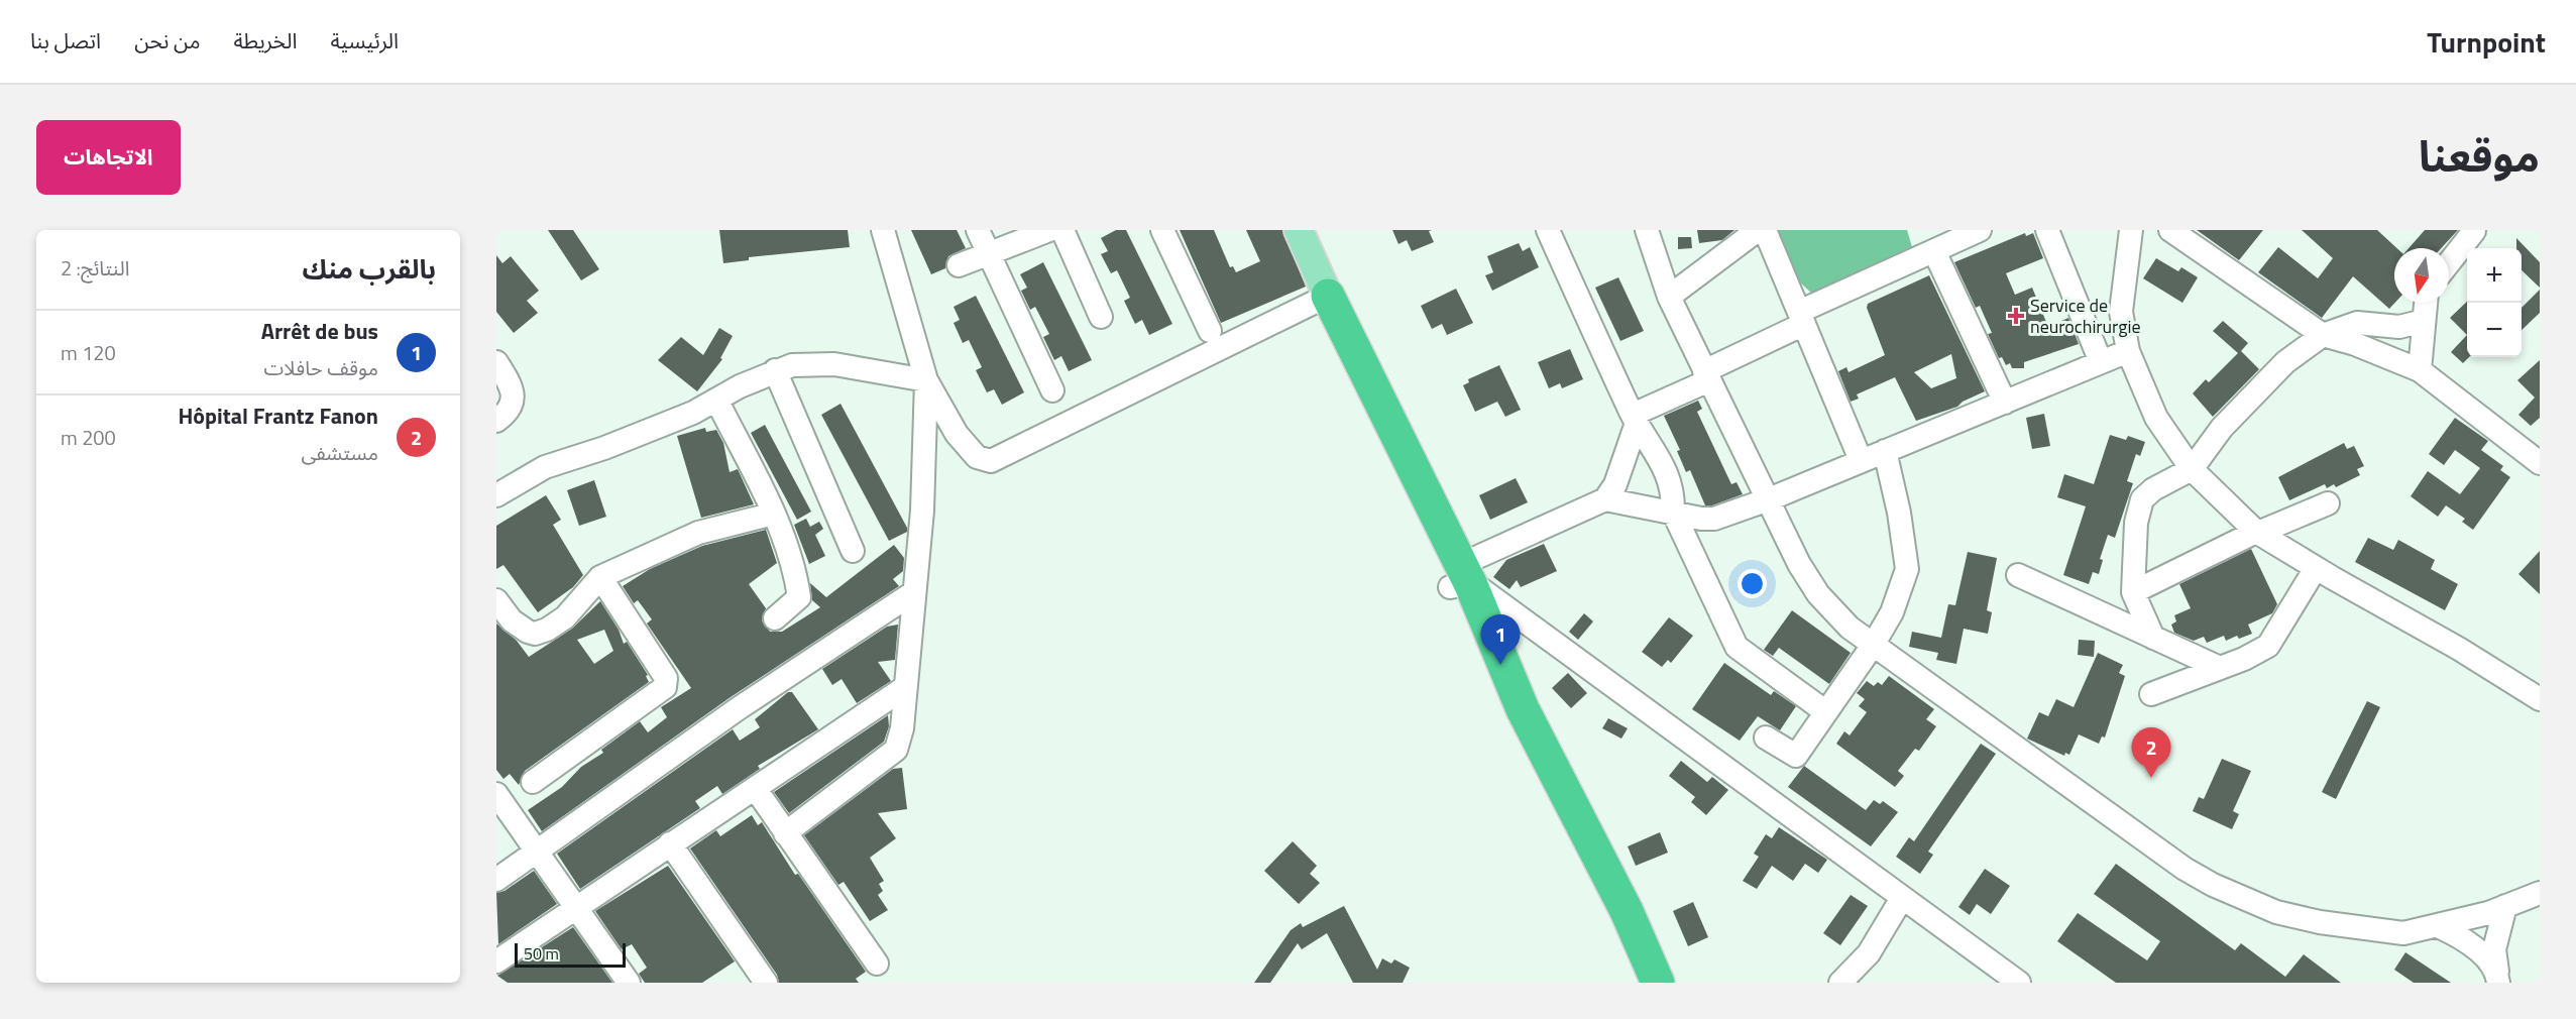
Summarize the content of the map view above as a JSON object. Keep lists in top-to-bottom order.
{
  "places": {
    "health": ["Service de neurochirurgie"]
  },
  "scale_bar": "50 m",
  "north": "bottom",
  "page": {
    "header": "Turnpoint",
    "nav": [
      "الرئيسية",
      "الخريطة",
      "من نحن",
      "اتصل بنا"
    ],
    "title": "موقعنا",
    "buttons": "الاتجاهات",
    "heading": ["بالقرب منك", "النتائج: 2"],
    "map_buttons": ["+", "−"],
    "list": [
      {
        "mark": "1",
        "name": "Arrêt de bus",
        "note": "موقف حافلات",
        "value": "120 m"
      },
      {
        "mark": "2",
        "name": "Hôpital Frantz Fanon",
        "note": "مستشفى",
        "value": "200 m"
      }
    ],
    "pins": ["1", "2"],
    "scale": "50 m"
  }
}
